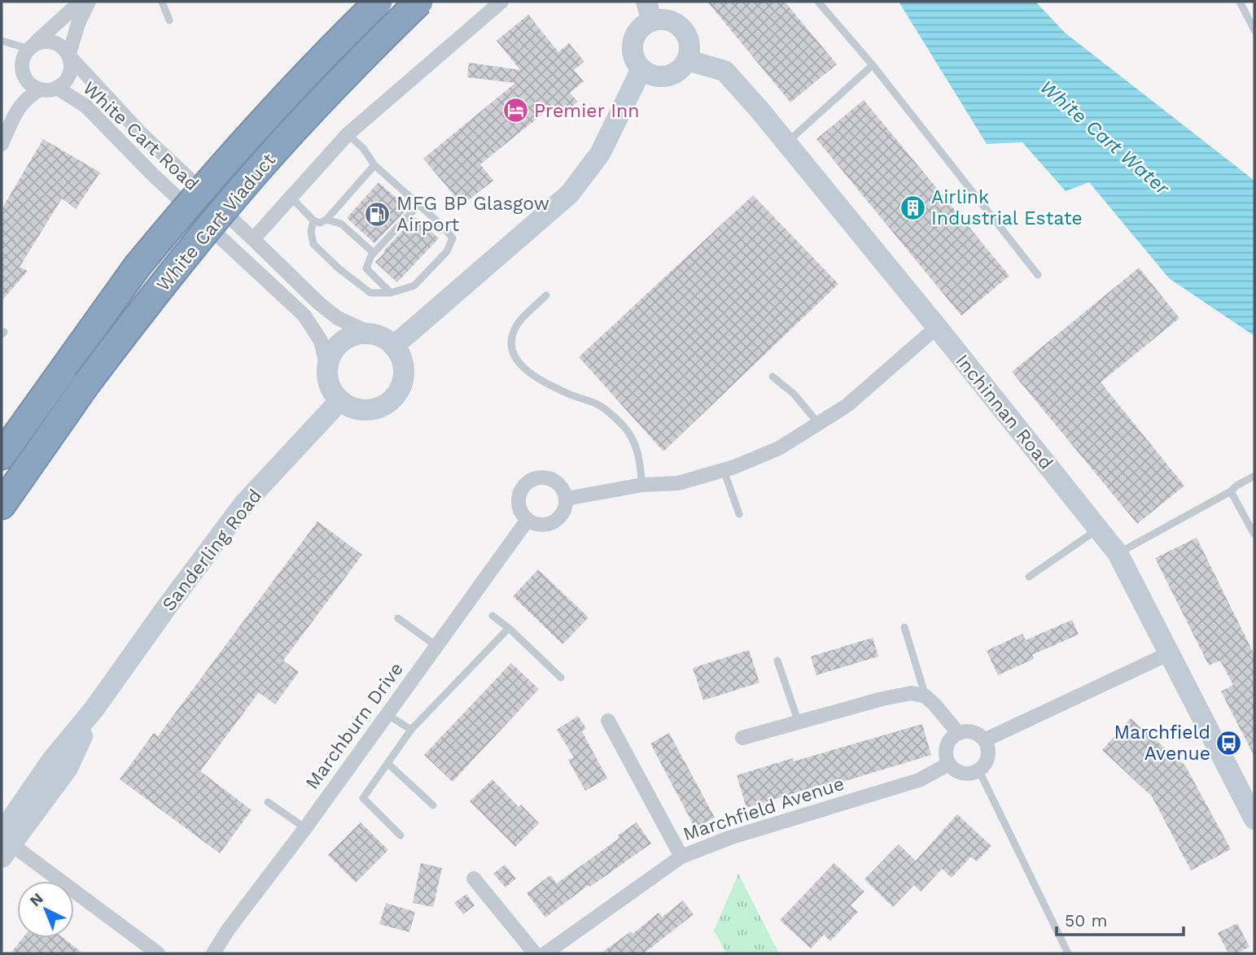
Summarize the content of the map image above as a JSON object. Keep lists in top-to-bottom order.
{
  "streets": {
    "highway": ["White Cart Viaduct"],
    "street": [
      "White Cart Road",
      "Inchinnan Road",
      "Sanderling Road",
      "Marchburn Drive",
      "Marchfield Avenue"
    ]
  },
  "crossings": [
    ["White Cart Road", "Sanderling Road"]
  ],
  "water": ["White Cart Water"],
  "places": {
    "hotel": ["Premier Inn"],
    "building": ["Airlink Industrial Estate"],
    "fuel station": ["MFG BP Glasgow Airport"],
    "bus stop": ["Marchfield Avenue"]
  },
  "scale_bar": "50 m",
  "north": "top left"
}
